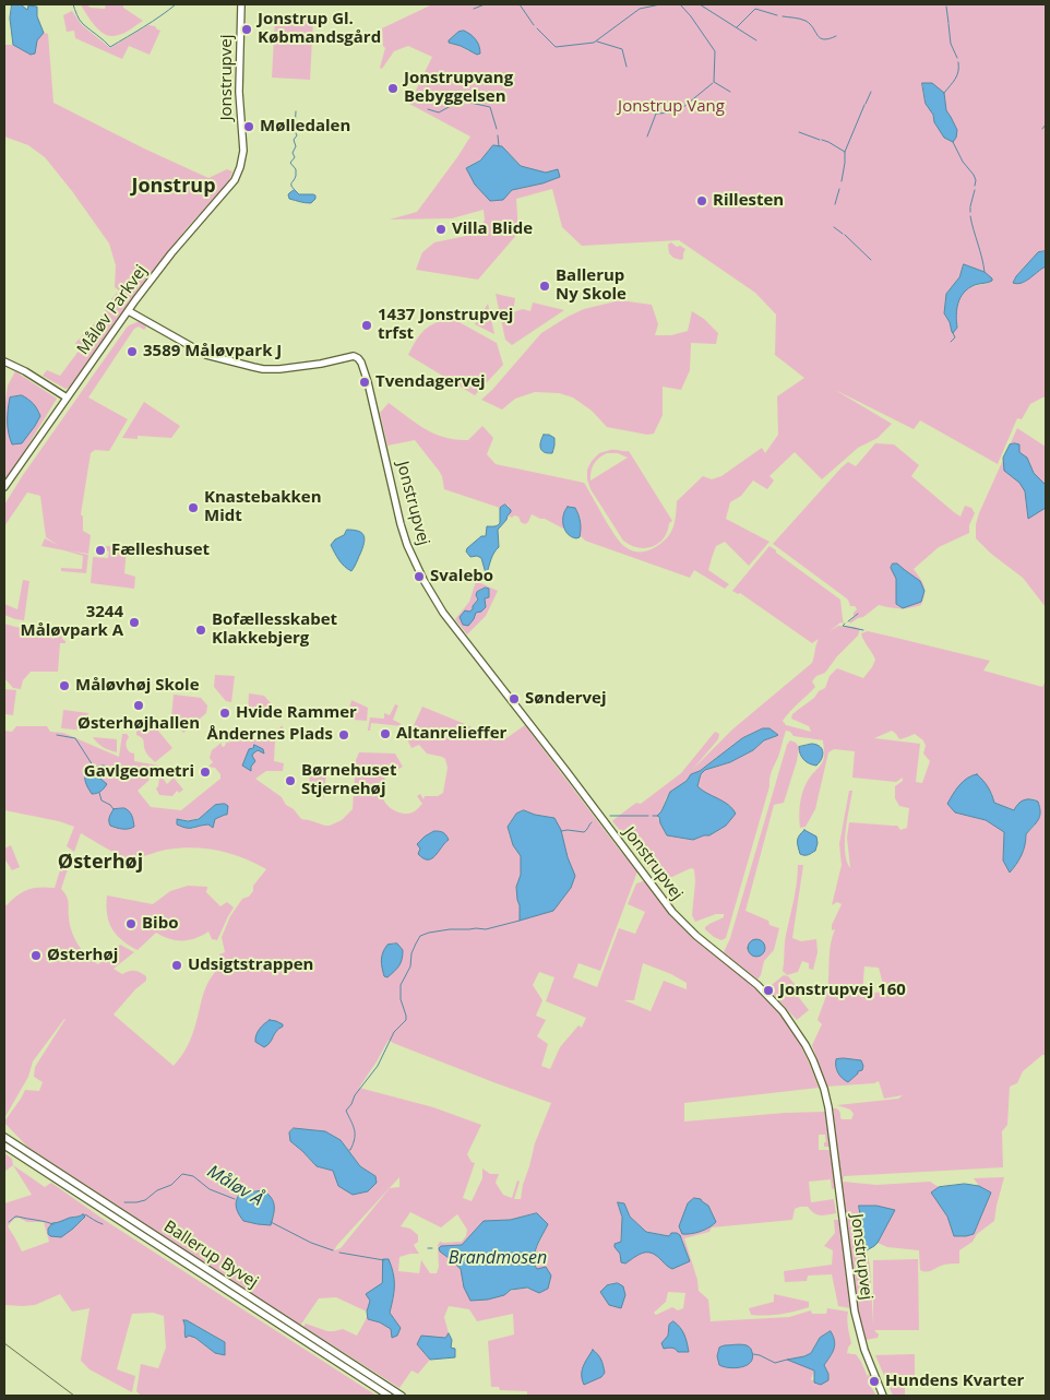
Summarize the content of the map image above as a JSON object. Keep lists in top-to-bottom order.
{
  "streets": {
    "street": ["Jonstrupvej", "Måløv Parkvej", "Ballerup Byvej"]
  },
  "crossings": [
    ["Jonstrupvej", "Måløv Parkvej"]
  ],
  "districts": ["Jonstrup", "Østerhøj"],
  "water": ["Måløv Å", "Brandmosen"],
  "parks": ["Jonstrup Vang"],
  "places": [
    "Jonstrup Gl. Købmandsgård",
    "Jonstrupvang Bebyggelsen",
    "Mølledalen",
    "Rillesten",
    "Villa Blide",
    "Ballerup Ny Skole",
    "1437 Jonstrupvej trfst",
    "3589 Måløvpark J",
    "Tvendagervej",
    "Knastebakken Midt",
    "Fælleshuset",
    "Svalebo",
    "3244 Måløvpark A",
    "Bofællesskabet Klakkebjerg",
    "Måløvhøj Skole",
    "Søndervej",
    "Østerhøjhallen",
    "Hvide Rammer",
    "Altanrelieffer",
    "Åndernes Plads",
    "Gavlgeometri",
    "Børnehuset Stjernehøj",
    "Bibo",
    "Østerhøj",
    "Udsigtstrappen",
    "Jonstrupvej 160",
    "Hundens Kvarter"
  ]
}
